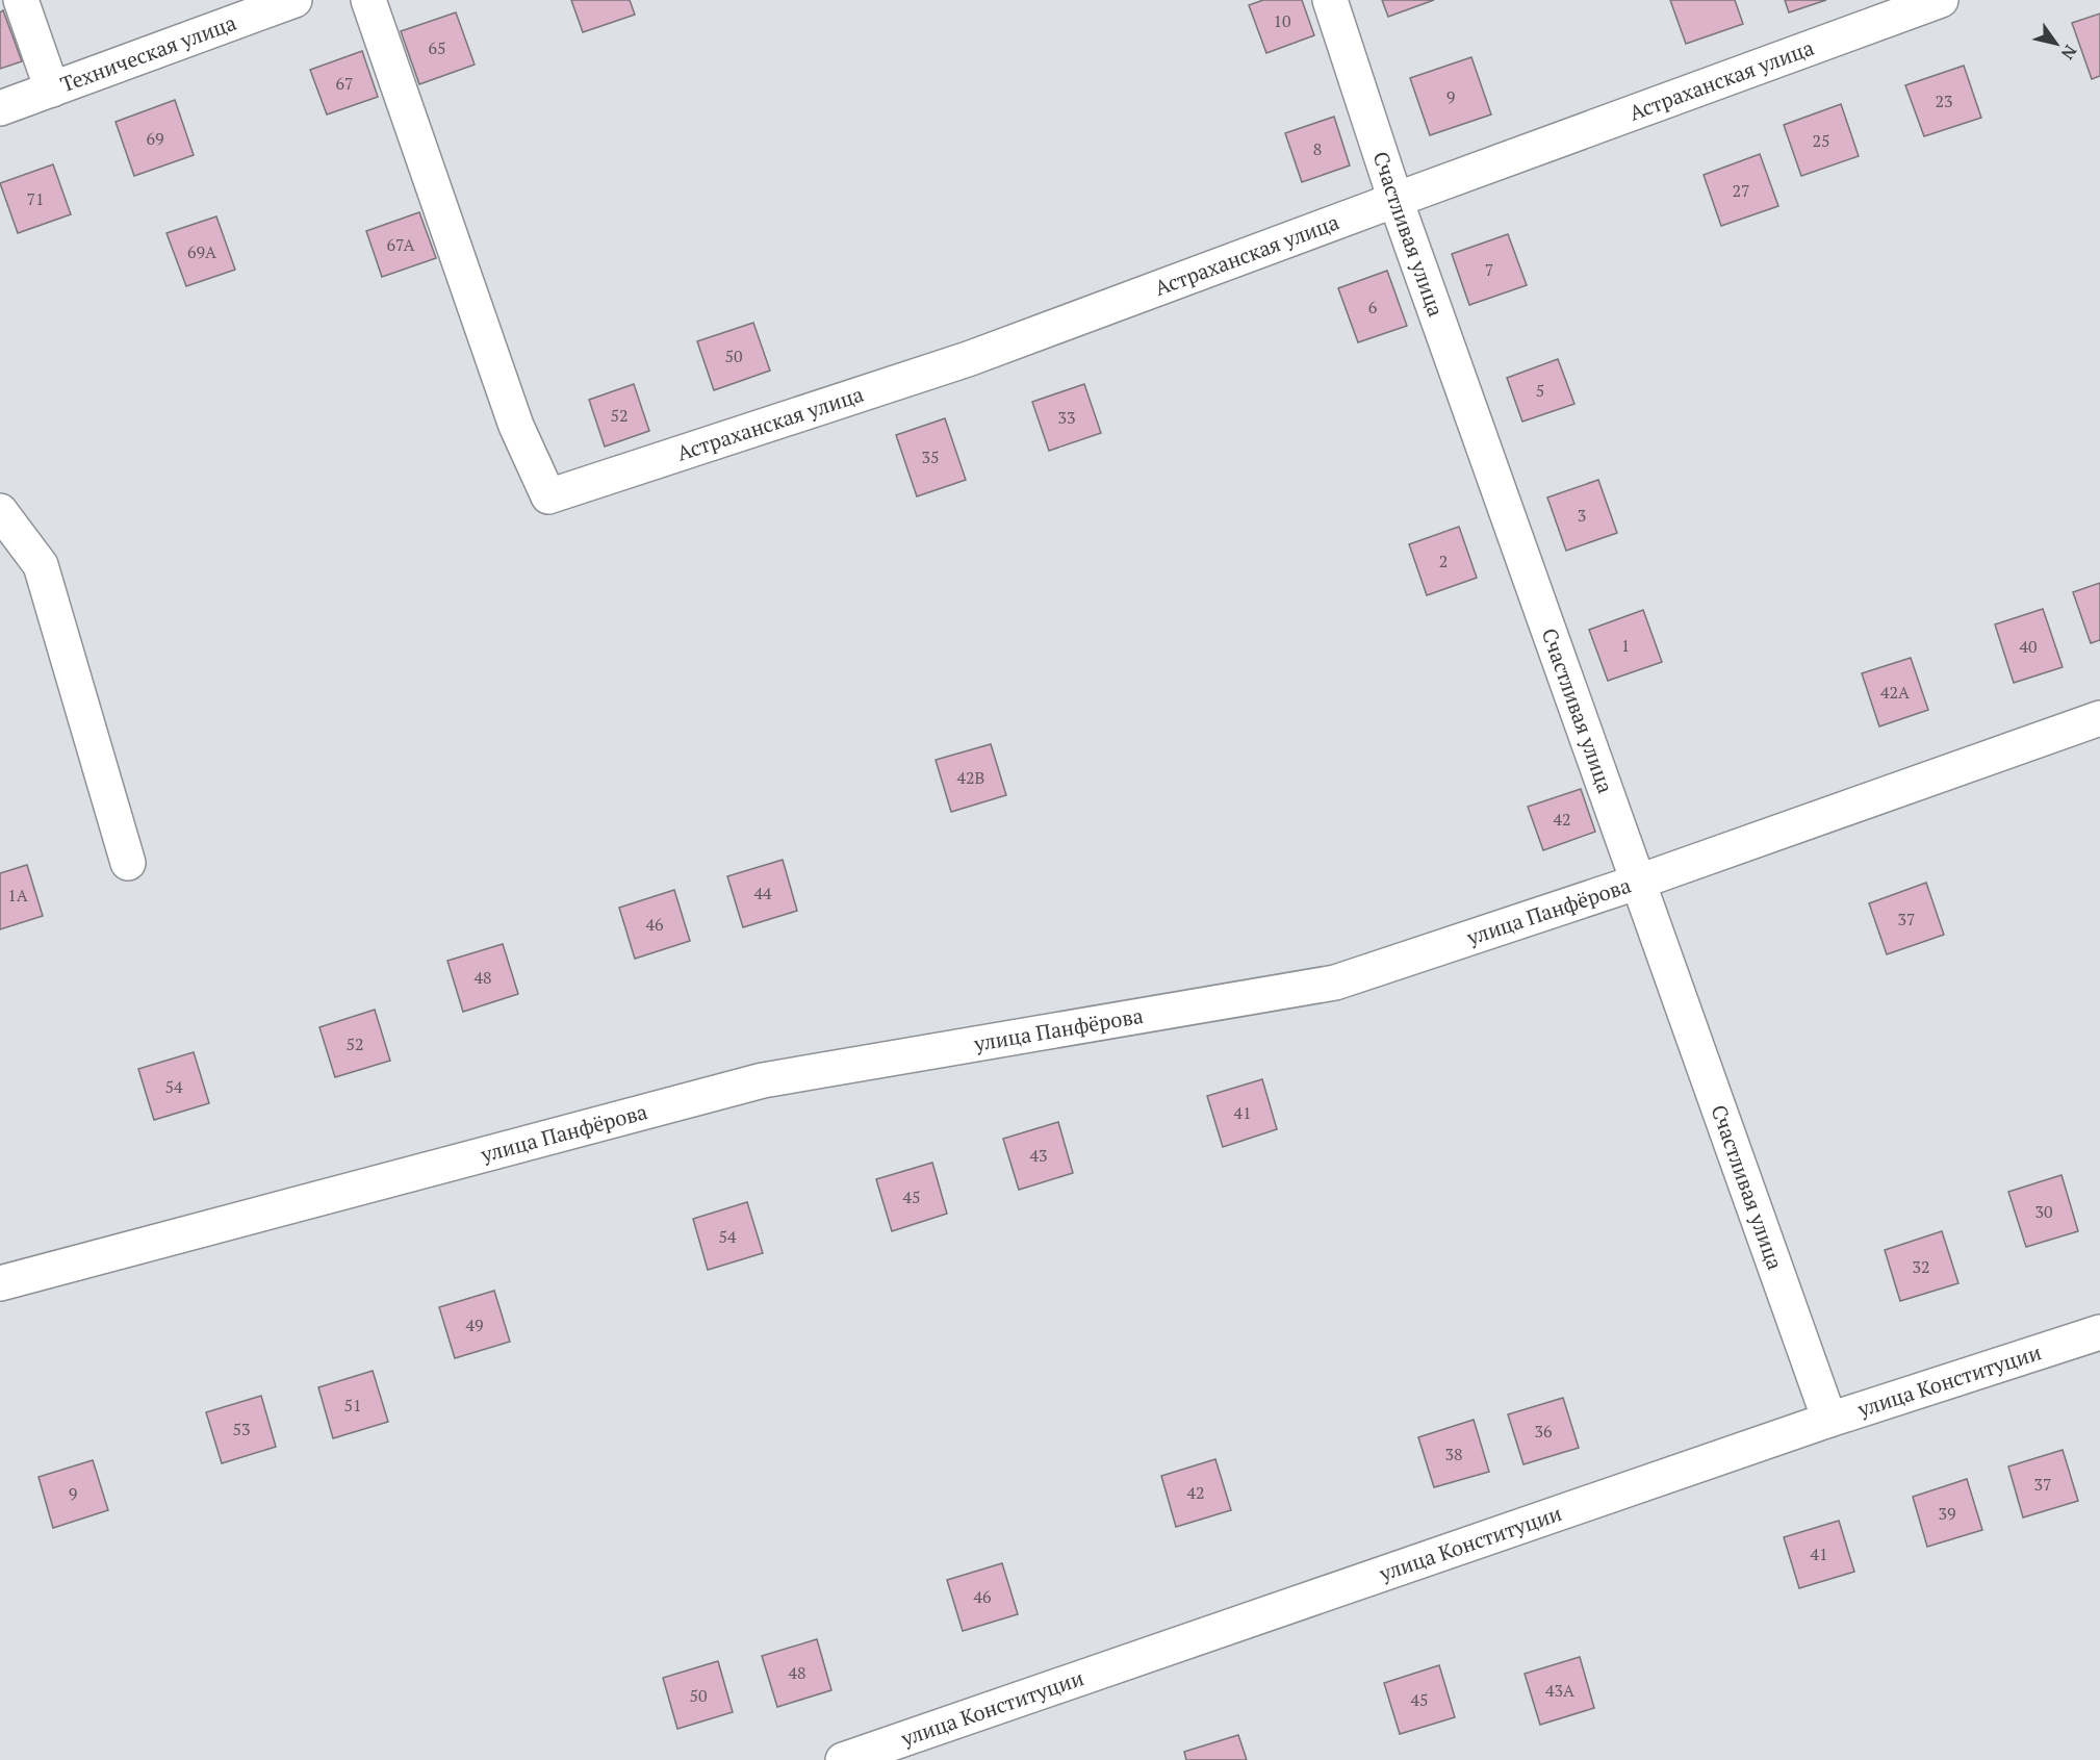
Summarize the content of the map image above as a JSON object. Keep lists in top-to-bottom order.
{
  "streets": {
    "street": [
      "Техническая улица",
      "Астраханская улица",
      "Счастливая улица",
      "улица Панфёрова",
      "улица Конституции"
    ]
  },
  "crossings": [
    ["Астраханская улица", "Счастливая улица"],
    ["Счастливая улица", "улица Панфёрова"],
    ["Счастливая улица", "улица Конституции"]
  ],
  "house_numbers": [
    "10",
    "65",
    "67",
    "9",
    "23",
    "69",
    "25",
    "8",
    "27",
    "71",
    "67А",
    "69А",
    "7",
    "6",
    "50",
    "5",
    "52",
    "33",
    "35",
    "3",
    "2",
    "1",
    "40",
    "42А",
    "42В",
    "42",
    "44",
    "1А",
    "37",
    "46",
    "48",
    "52",
    "54",
    "41",
    "43",
    "45",
    "30",
    "54",
    "32",
    "49",
    "51",
    "53",
    "36",
    "38",
    "37",
    "42",
    "9",
    "39",
    "41",
    "46",
    "48",
    "43А",
    "50",
    "45"
  ],
  "north": "bottom right"
}
